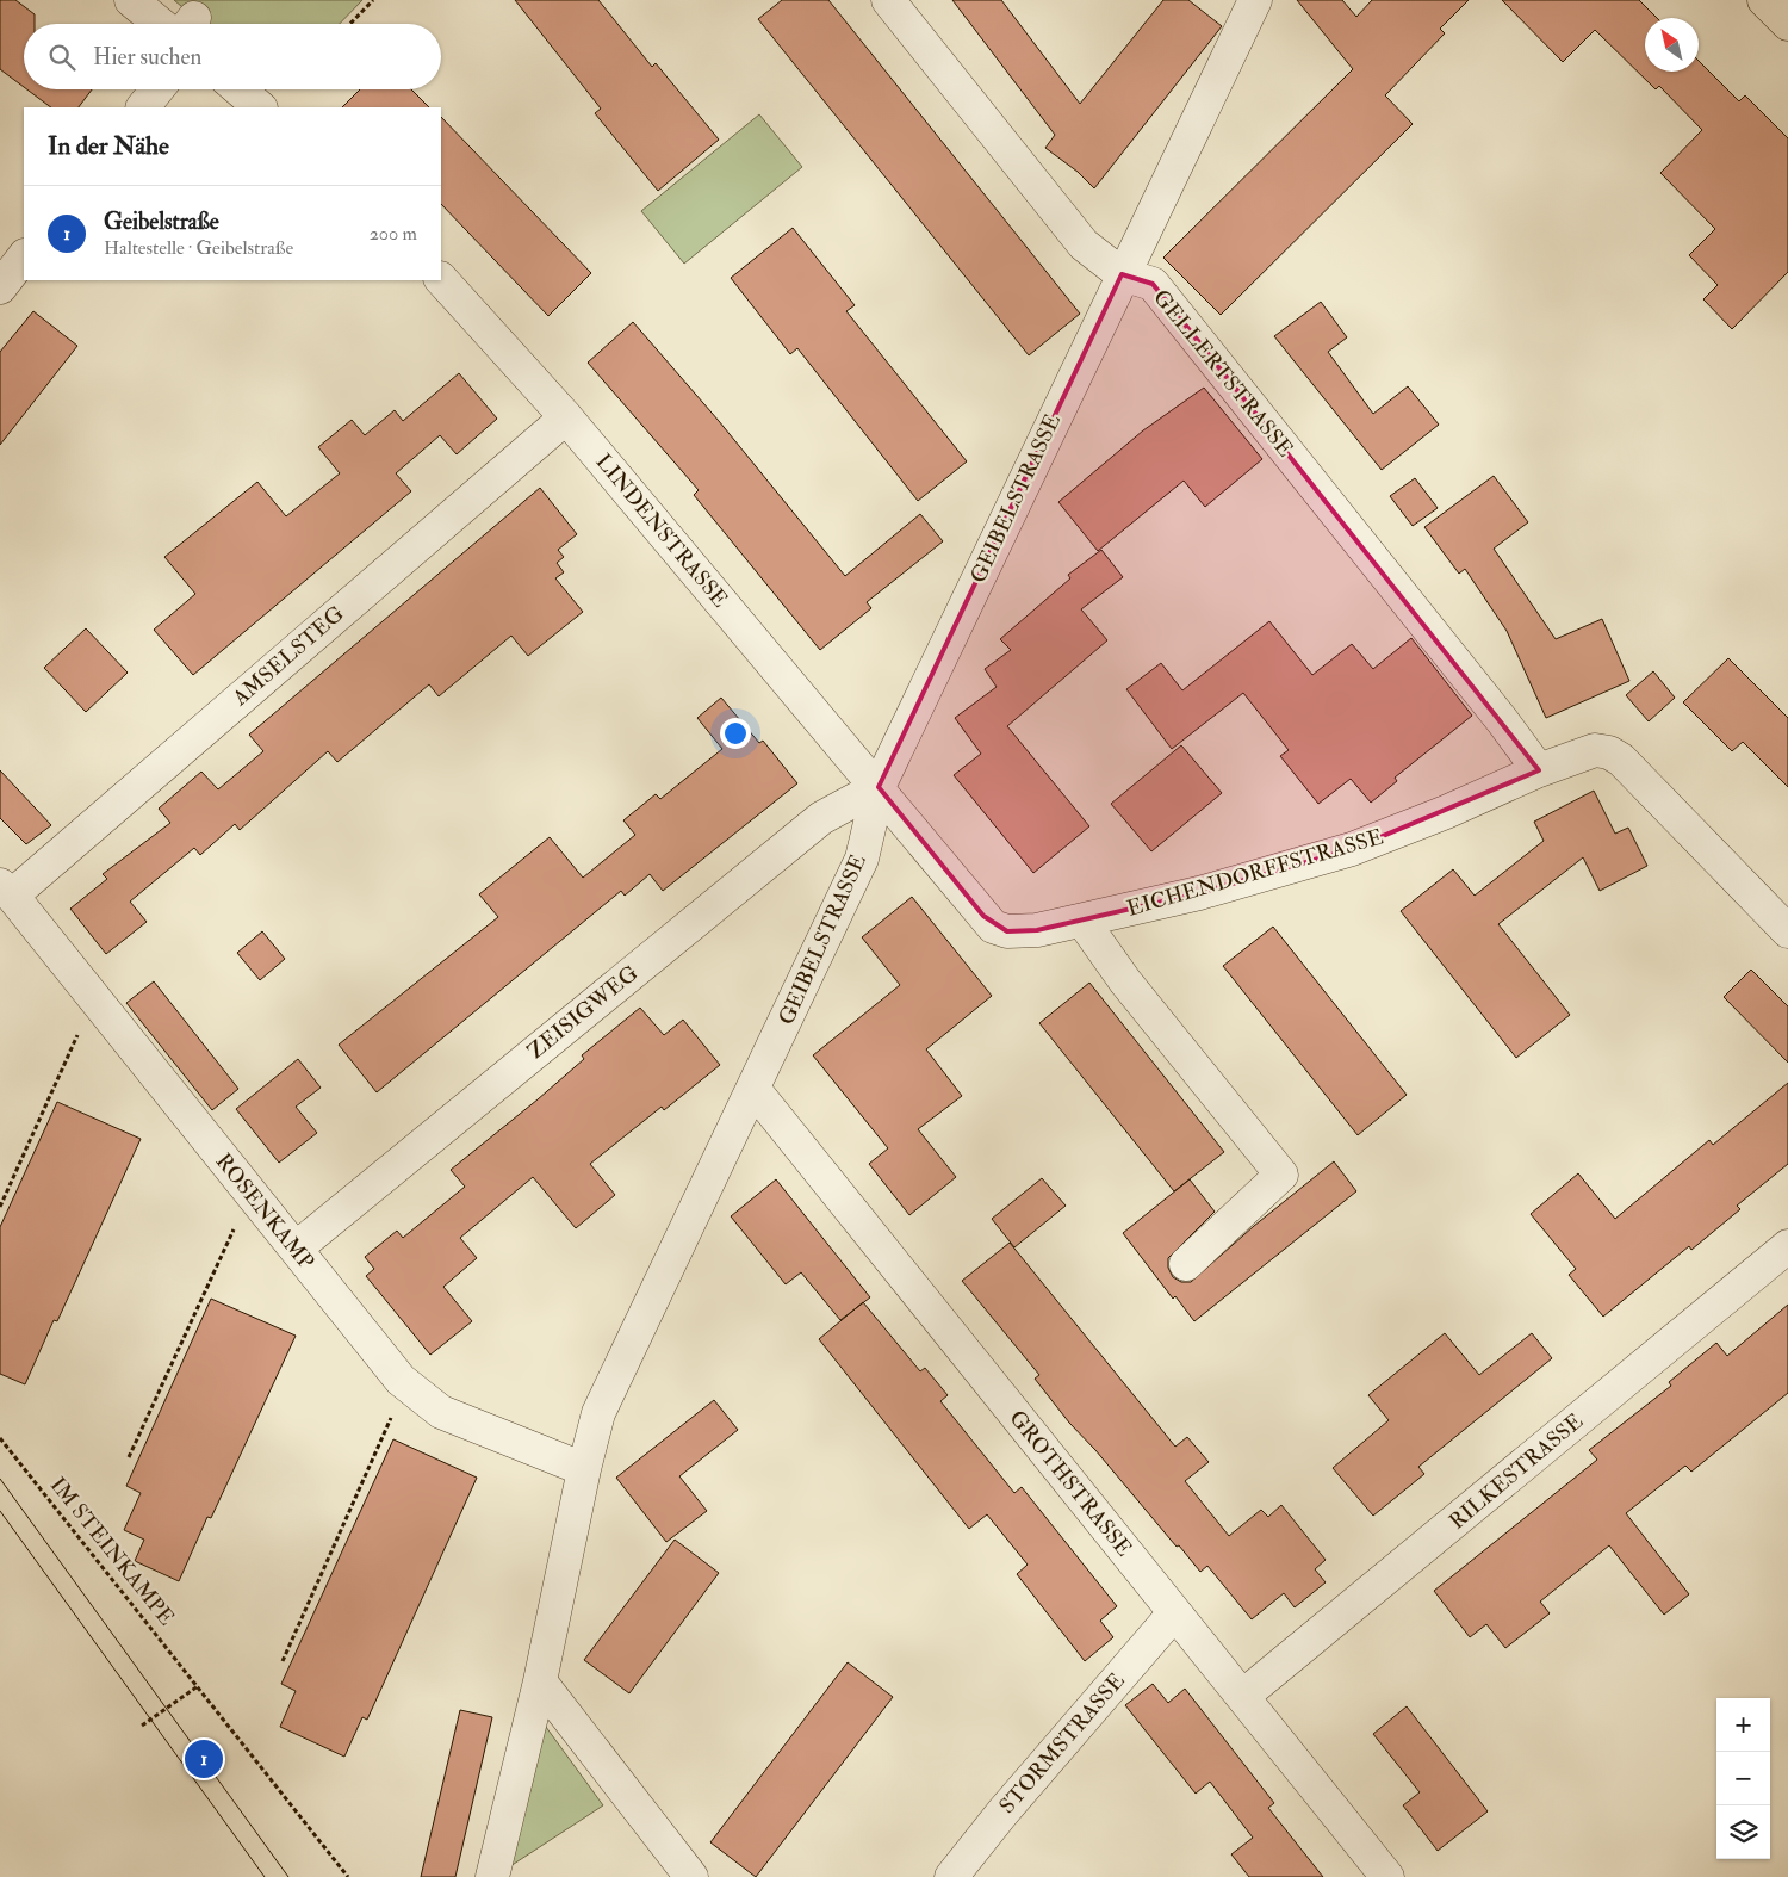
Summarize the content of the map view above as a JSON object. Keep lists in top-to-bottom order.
{
  "streets": {
    "street": [
      "GELLERTSTRASSE",
      "GEIBELSTRASSE",
      "LINDENSTRASSE",
      "AMSELSTEG",
      "EICHENDORFFSTRASSE",
      "ZEISIGWEG",
      "ROSENKAMP",
      "RILKESTRASSE",
      "GROTHSTRASSE",
      "STORMSTRASSE"
    ],
    "path": ["IM STEINKAMPE"]
  },
  "crossings": [
    ["GELLERTSTRASSE", "GEIBELSTRASSE"],
    ["GELLERTSTRASSE", "EICHENDORFFSTRASSE"],
    ["GEIBELSTRASSE", "LINDENSTRASSE"],
    ["GEIBELSTRASSE", "EICHENDORFFSTRASSE"],
    ["GEIBELSTRASSE", "ZEISIGWEG"],
    ["GEIBELSTRASSE", "ROSENKAMP"],
    ["GEIBELSTRASSE", "GROTHSTRASSE"],
    ["LINDENSTRASSE", "AMSELSTEG"],
    ["LINDENSTRASSE", "EICHENDORFFSTRASSE"],
    ["LINDENSTRASSE", "ZEISIGWEG"],
    ["AMSELSTEG", "ROSENKAMP"],
    ["EICHENDORFFSTRASSE", "ZEISIGWEG"],
    ["ZEISIGWEG", "ROSENKAMP"],
    ["RILKESTRASSE", "GROTHSTRASSE"],
    ["GROTHSTRASSE", "STORMSTRASSE"]
  ],
  "north": "top left",
  "page": {
    "search": "Hier suchen",
    "heading": "In der Nähe",
    "list": [
      {
        "mark": "1",
        "name": "Geibelstraße",
        "note": "Haltestelle · Geibelstraße",
        "value": "200 m"
      }
    ],
    "map_buttons": ["+", "−"],
    "pins": "1"
  }
}
